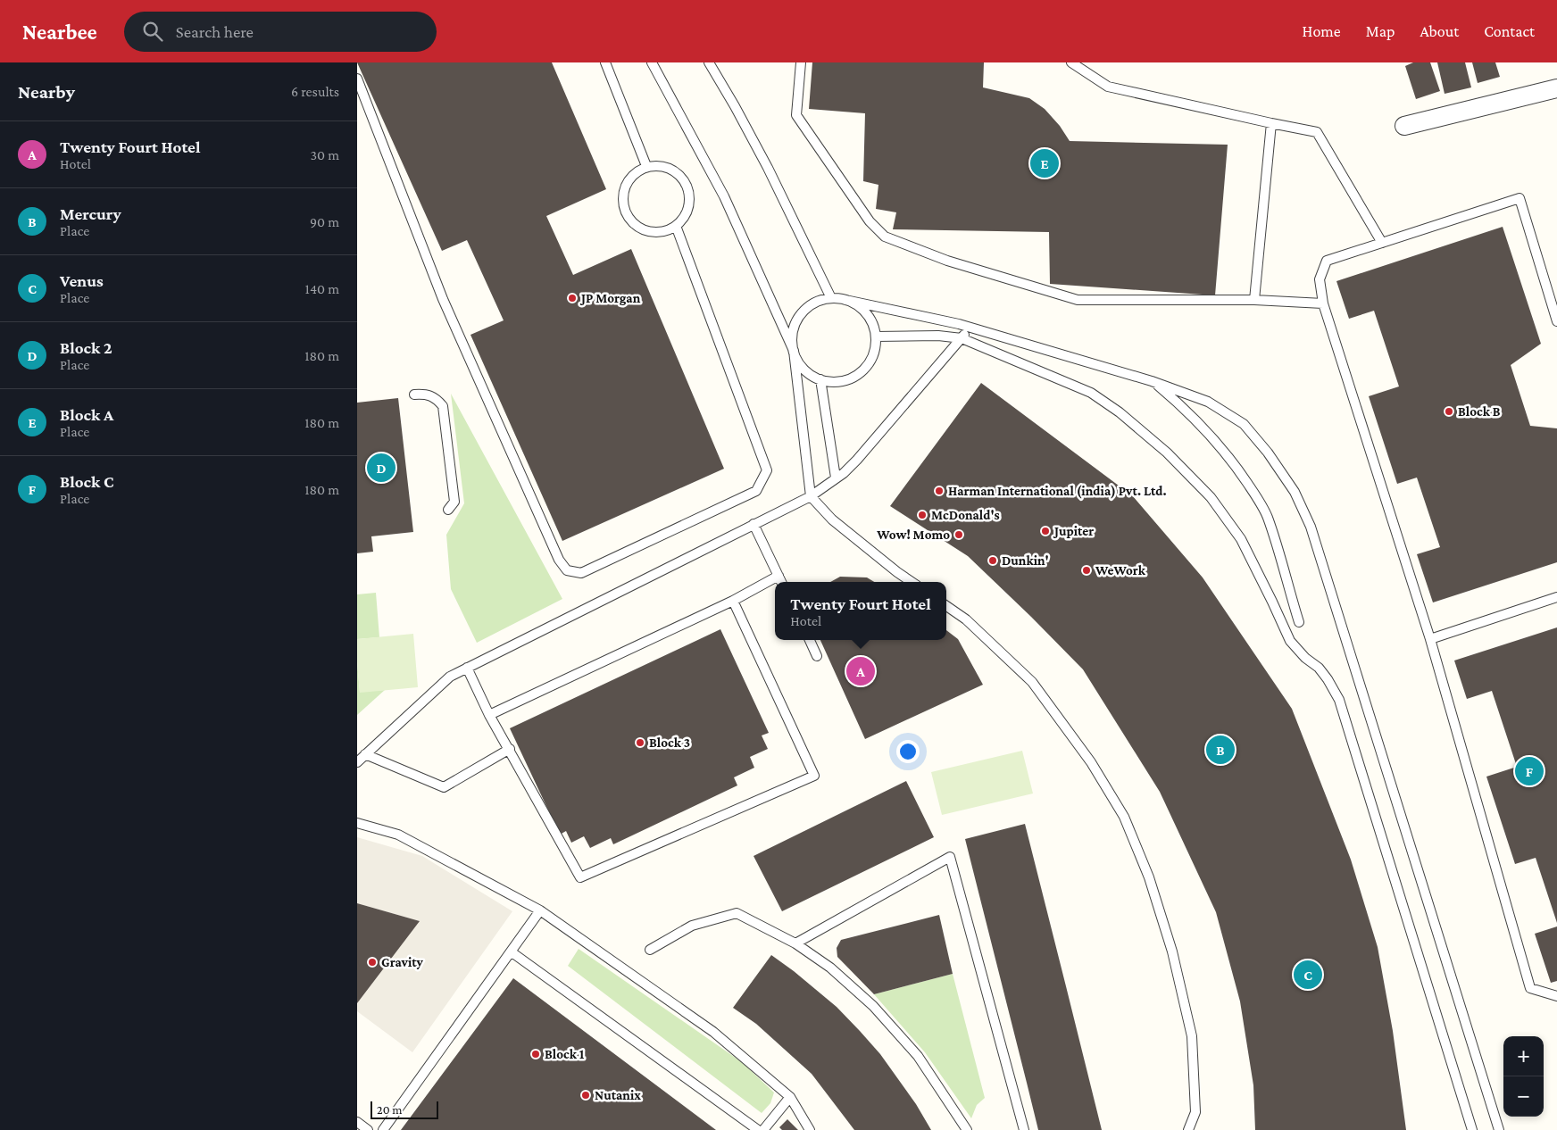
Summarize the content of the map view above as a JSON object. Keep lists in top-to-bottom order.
{
  "places": [
    "JP Morgan",
    "Block B",
    "Harman International (india) Pvt. Ltd.",
    "McDonald's",
    "Jupiter",
    "Wow! Momo",
    "Dunkin'",
    "WeWork",
    "Block 3",
    "Gravity",
    "Block 1",
    "Nutanix"
  ],
  "scale_bar": "20 m",
  "page": {
    "header": "Nearbee",
    "search": "Search here",
    "nav": [
      "Home",
      "Map",
      "About",
      "Contact"
    ],
    "heading": ["Nearby", "6 results"],
    "list": [
      {
        "mark": "A",
        "name": "Twenty Fourt Hotel",
        "note": "Hotel",
        "value": "30 m"
      },
      {
        "mark": "B",
        "name": "Mercury",
        "note": "Place",
        "value": "90 m"
      },
      {
        "mark": "C",
        "name": "Venus",
        "note": "Place",
        "value": "140 m"
      },
      {
        "mark": "D",
        "name": "Block 2",
        "note": "Place",
        "value": "180 m"
      },
      {
        "mark": "E",
        "name": "Block A",
        "note": "Place",
        "value": "180 m"
      },
      {
        "mark": "F",
        "name": "Block C",
        "note": "Place",
        "value": "180 m"
      }
    ],
    "pins": [
      "E",
      "D",
      "A",
      "B",
      "F",
      "C"
    ],
    "popup": ["Twenty Fourt Hotel", "Hotel"],
    "map_buttons": ["+", "−"],
    "scale": "20 m"
  }
}
